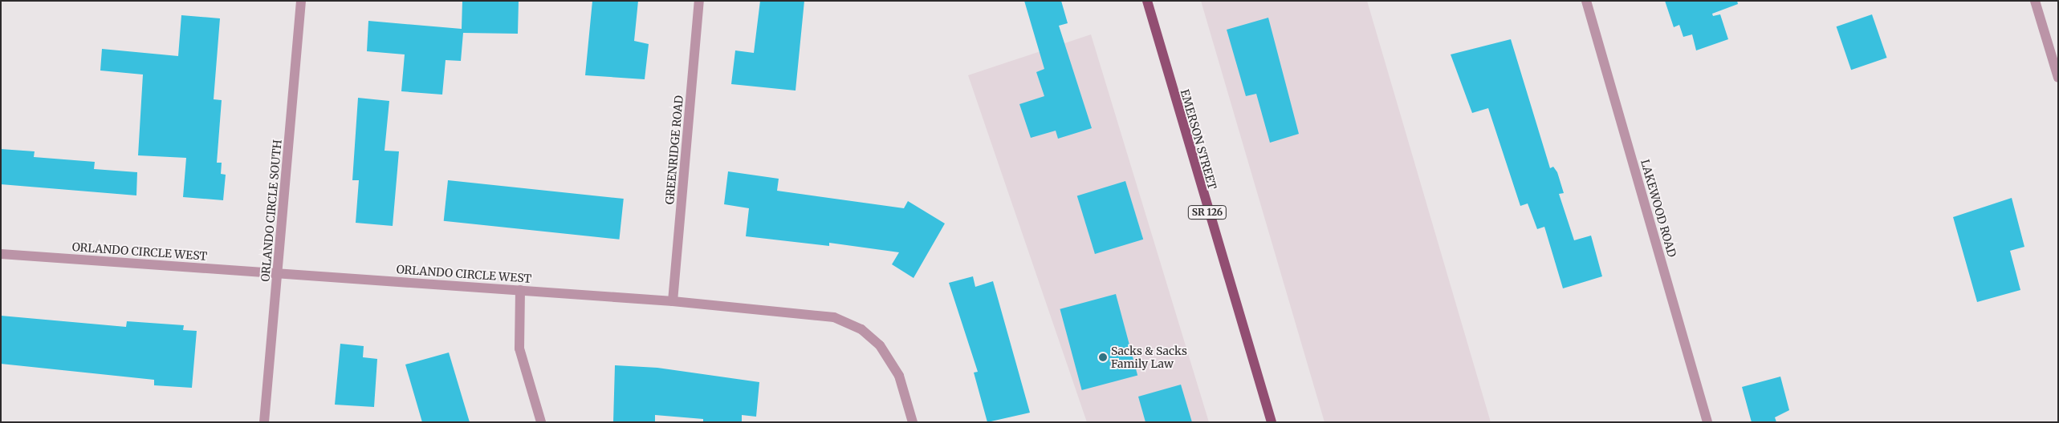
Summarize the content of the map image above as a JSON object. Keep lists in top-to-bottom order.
{
  "streets": {
    "main road": ["EMERSON STREET", "SR 126"],
    "street": [
      "GREENRIDGE ROAD",
      "LAKEWOOD ROAD",
      "ORLANDO CIRCLE SOUTH",
      "ORLANDO CIRCLE WEST"
    ]
  },
  "crossings": [
    ["GREENRIDGE ROAD", "ORLANDO CIRCLE WEST"],
    ["ORLANDO CIRCLE SOUTH", "ORLANDO CIRCLE WEST"]
  ],
  "places": ["Sacks & Sacks Family Law"]
}
